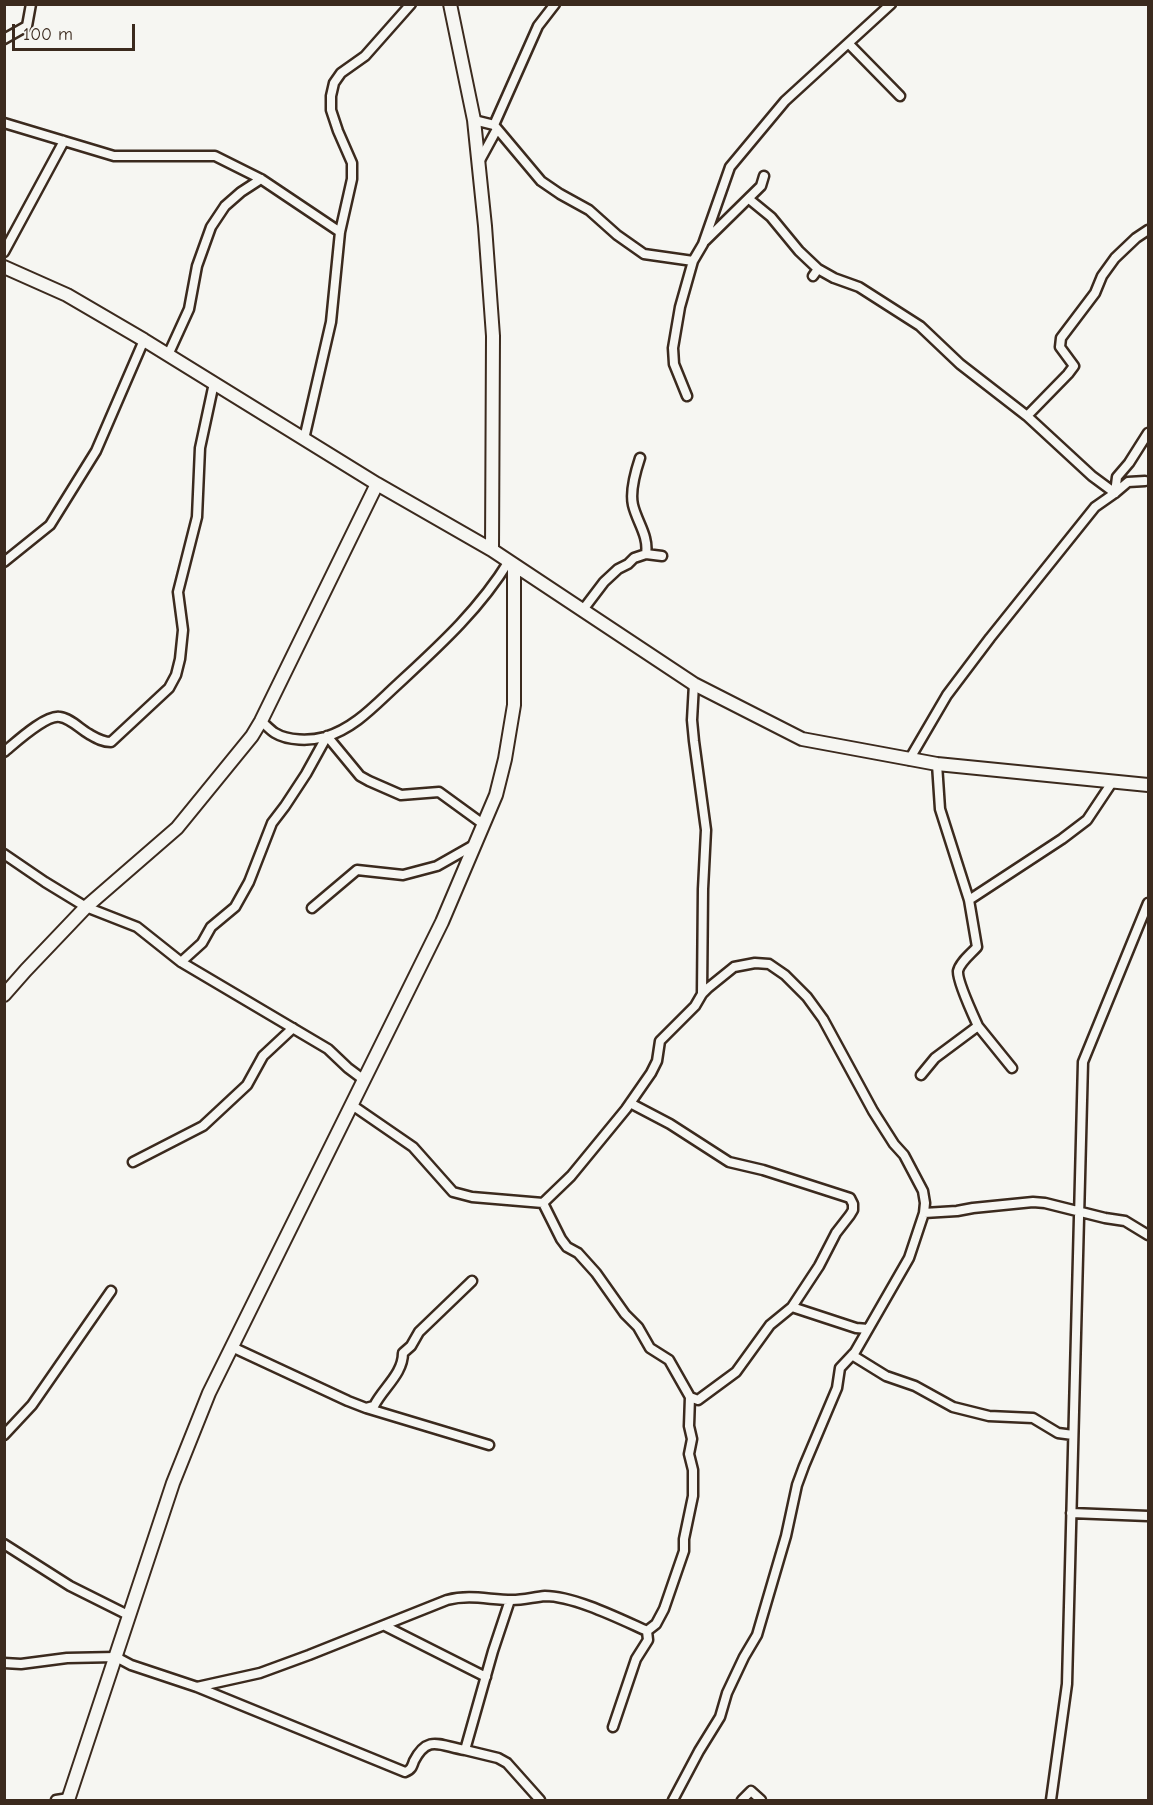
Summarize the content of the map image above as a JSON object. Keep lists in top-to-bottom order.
{
  "scale_bar": "100 m"
}
